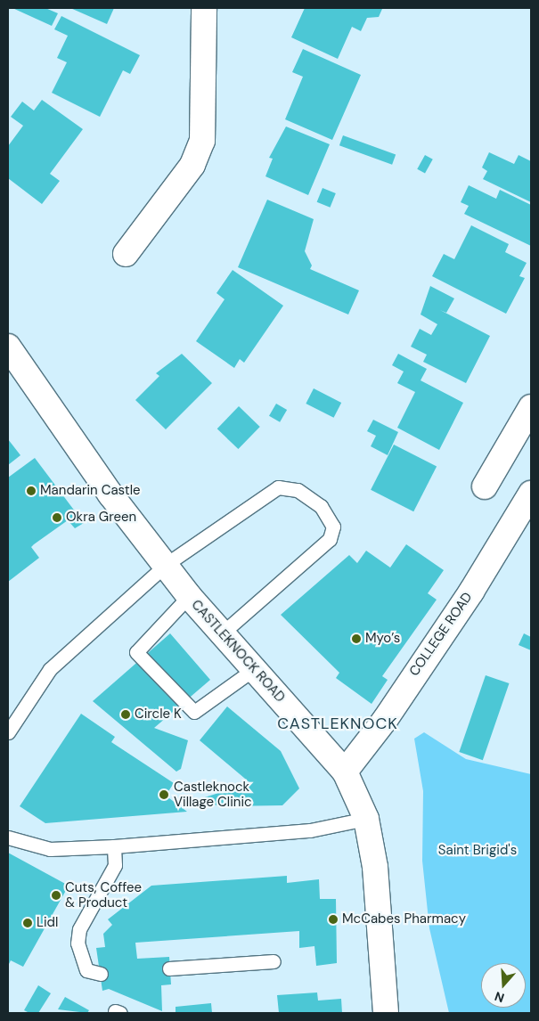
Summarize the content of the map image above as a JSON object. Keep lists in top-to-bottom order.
{
  "streets": {
    "main road": ["COLLEGE ROAD", "CASTLEKNOCK ROAD"]
  },
  "crossings": [
    ["COLLEGE ROAD", "CASTLEKNOCK ROAD"]
  ],
  "districts": ["CASTLEKNOCK"],
  "parks": ["Saint Brigid's"],
  "places": [
    "Mandarin Castle",
    "Okra Green",
    "Myo’s",
    "Circle K",
    "Castleknock Village Clinic",
    "Cuts, Coffee & Product",
    "McCabes Pharmacy",
    "Lidl"
  ],
  "north": "bottom"
}
